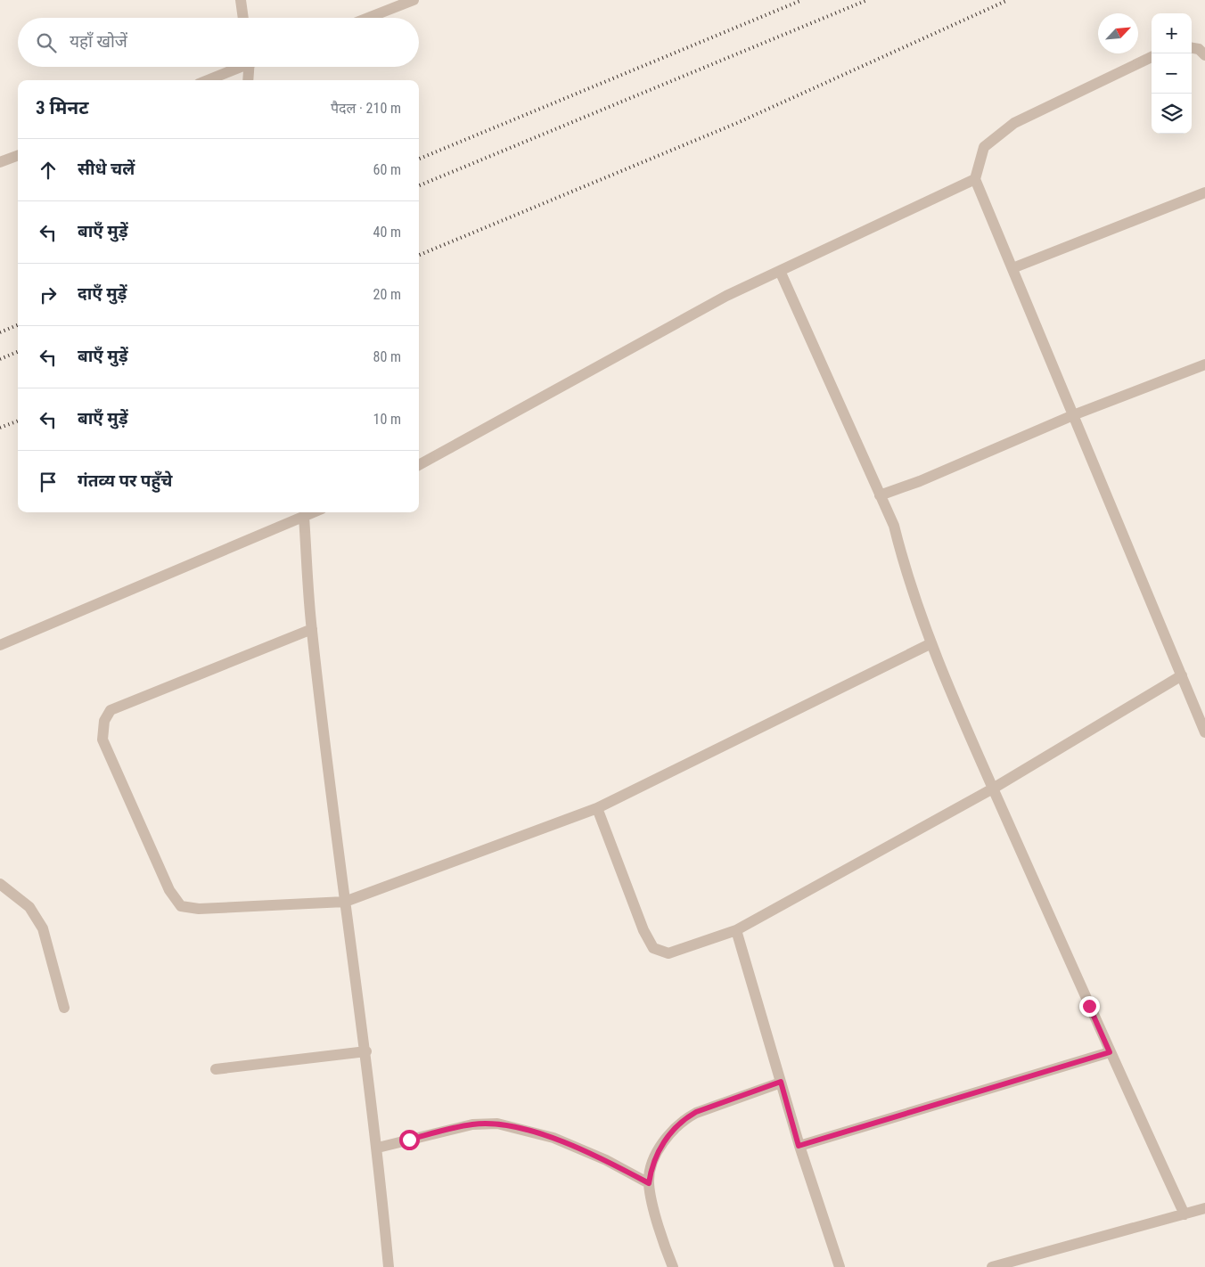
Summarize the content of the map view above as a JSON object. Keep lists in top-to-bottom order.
{
  "north": "top right",
  "page": {
    "map_buttons": ["+", "−"],
    "search": "यहाँ खोजें",
    "heading": ["3 मिनट", "पैदल · 210 m"],
    "list": [
      ["सीधे चलें", "60 m"],
      ["बाएँ मुड़ें", "40 m"],
      ["दाएँ मुड़ें", "20 m"],
      ["बाएँ मुड़ें", "80 m"],
      ["बाएँ मुड़ें", "10 m"],
      "गंतव्य पर पहुँचे"
    ]
  }
}
